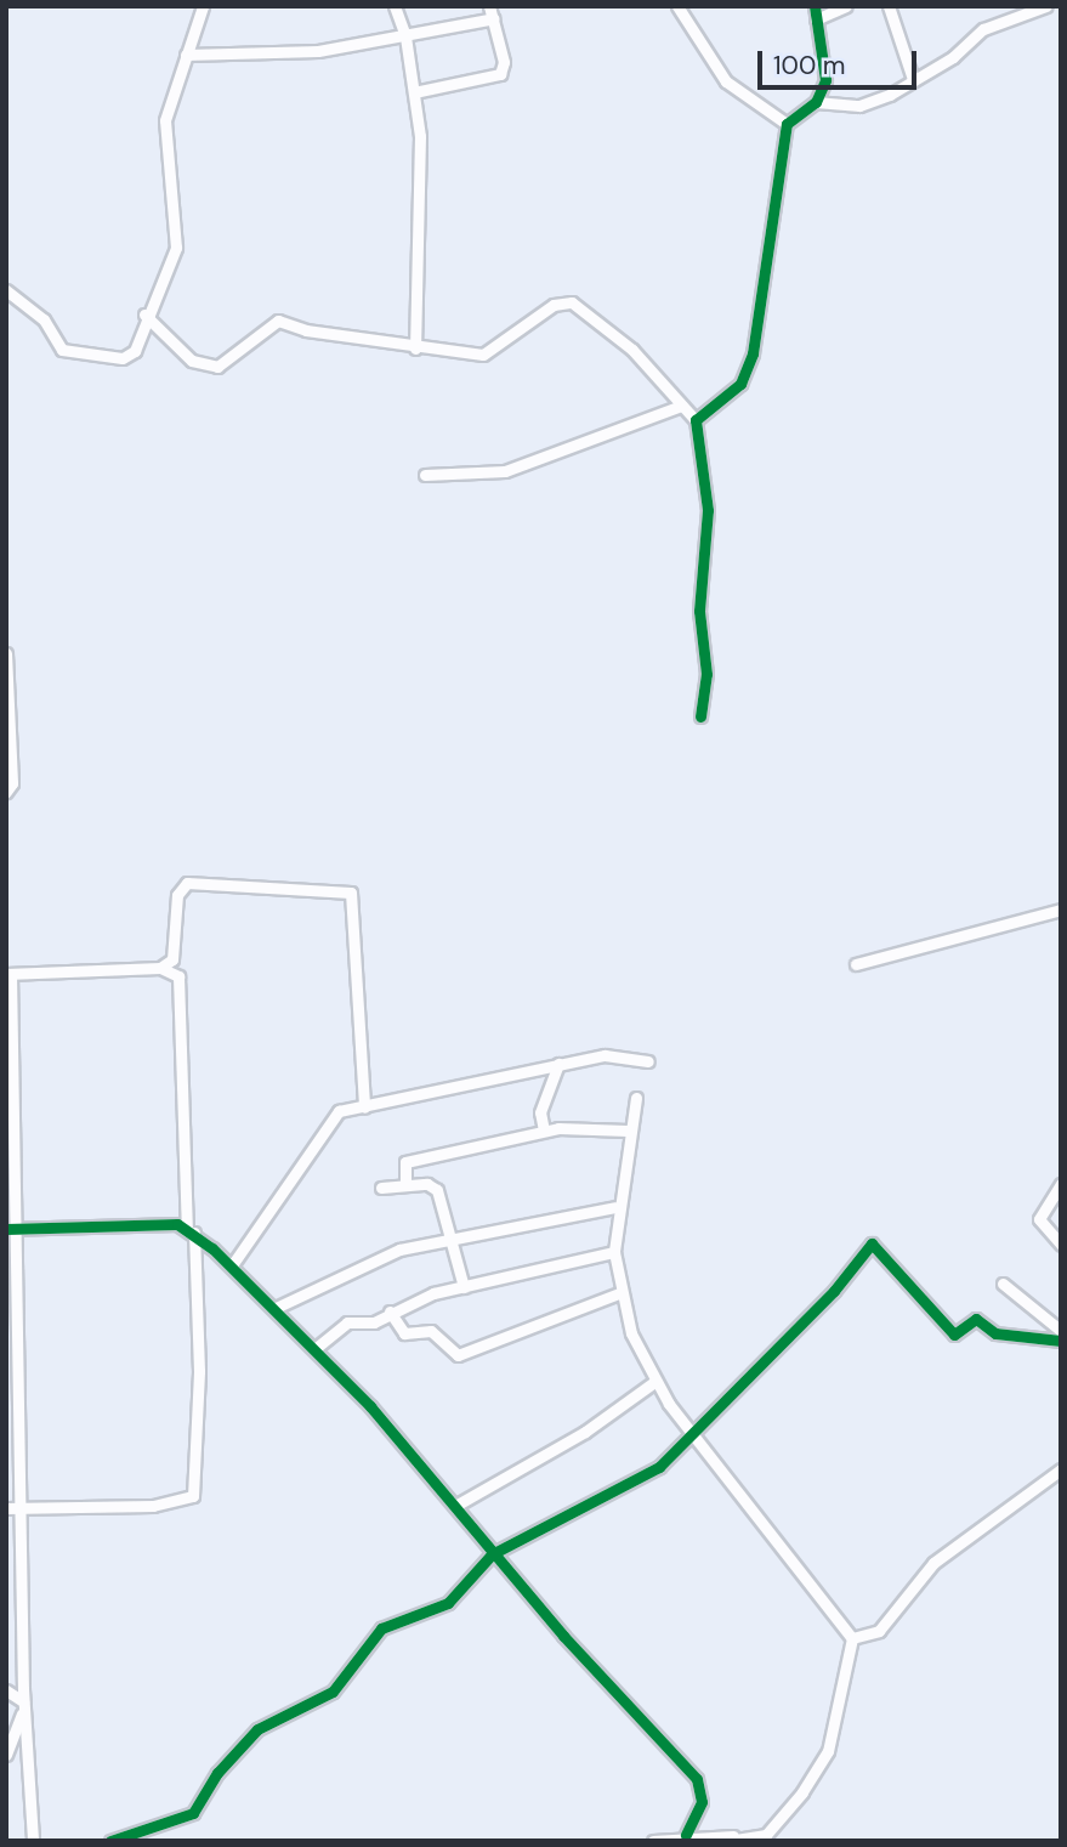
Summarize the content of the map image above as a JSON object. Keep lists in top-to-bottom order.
{
  "scale_bar": "100 m"
}
